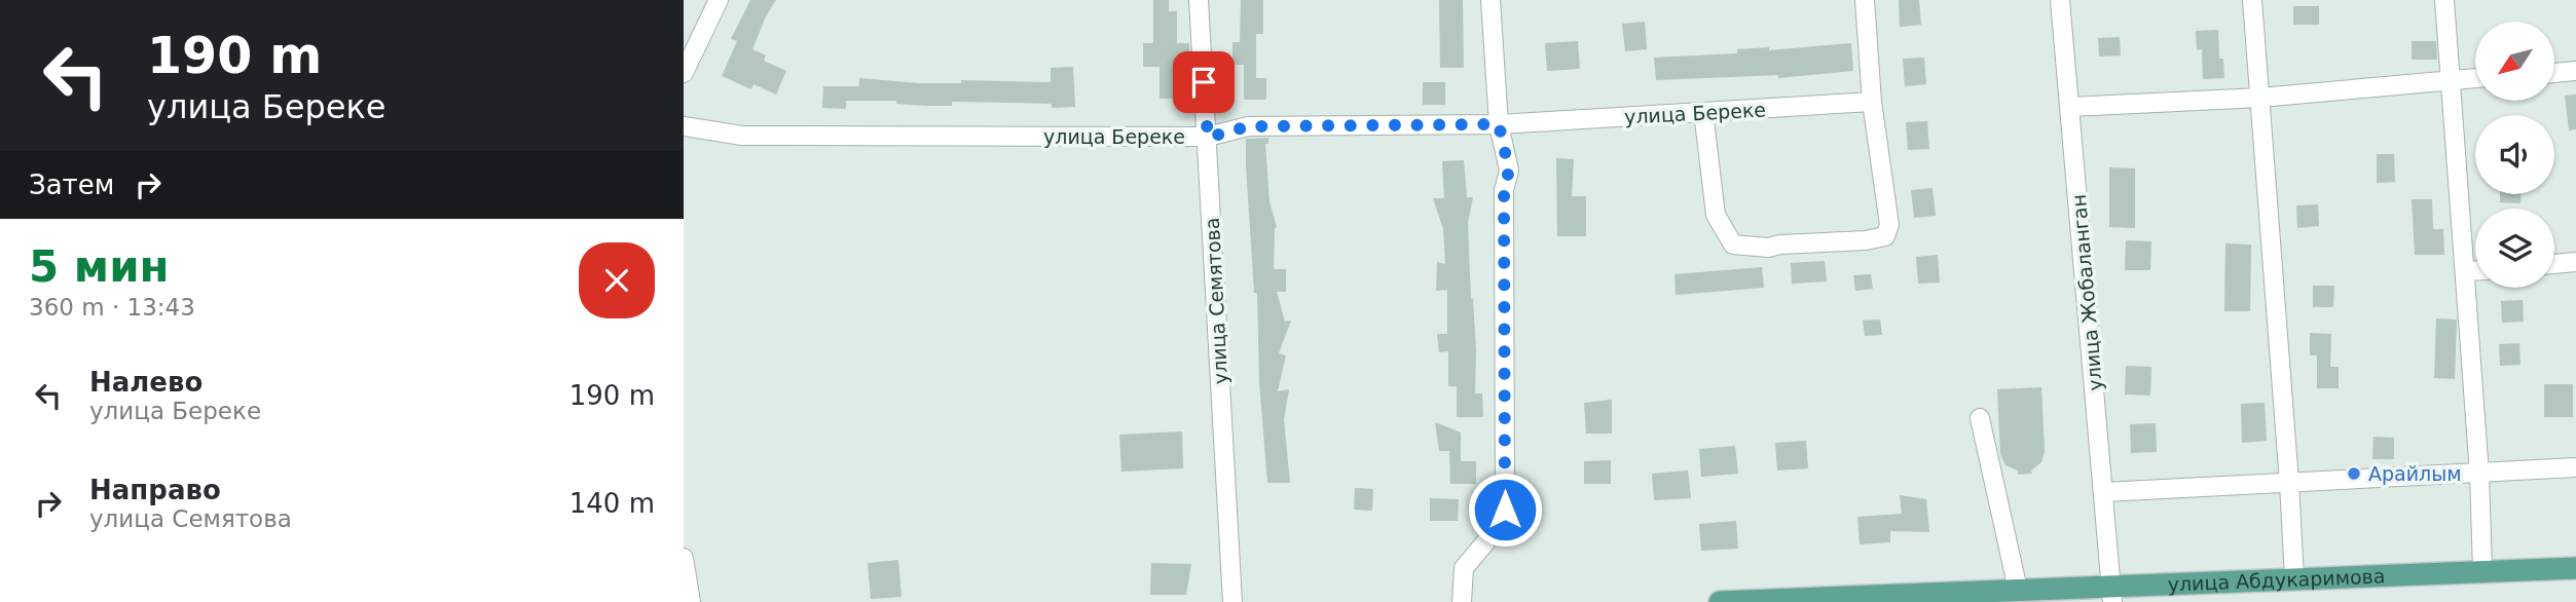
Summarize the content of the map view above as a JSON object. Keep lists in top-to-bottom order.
{
  "streets": {
    "main road": ["улица Абдукаримова"],
    "street": ["улица Береке", "улица Жобаланган", "улица Семятова"]
  },
  "crossings": [
    ["улица Береке", "улица Семятова"],
    ["улица Жобаланган", "улица Абдукаримова"]
  ],
  "places": ["Арайлым"],
  "north": "bottom left",
  "page": {
    "turn": ["190 m", "улица Береке"],
    "then": "Затем",
    "heading": ["5 мин", "360 m · 13:43"],
    "list": [
      {
        "name": "Налево",
        "note": "улица Береке",
        "value": "190 m"
      },
      {
        "name": "Направо",
        "note": "улица Семятова",
        "value": "140 m"
      }
    ]
  }
}
